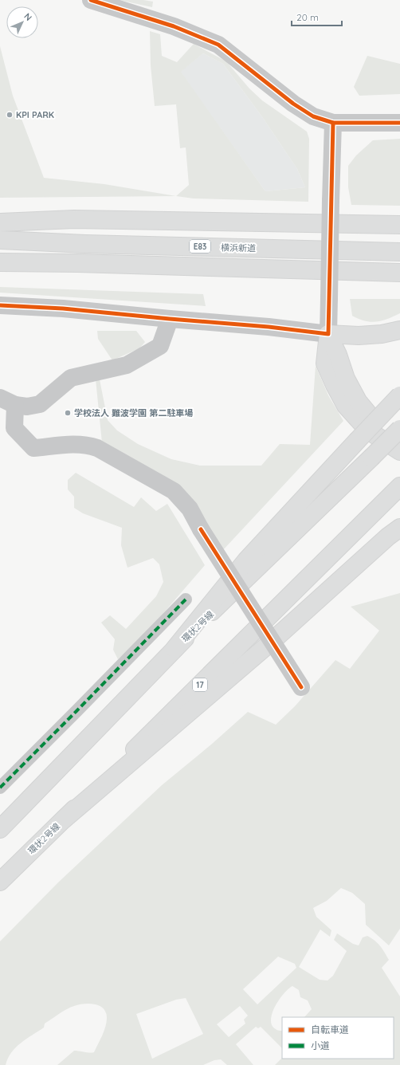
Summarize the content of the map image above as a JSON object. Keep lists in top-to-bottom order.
{
  "streets": {
    "main road": [
      "E83",
      "横浜新道",
      "環状2号線",
      "17"
    ]
  },
  "places": ["KPI PARK", "学校法人 難波学園 第二駐車場"],
  "legend": ["自転車道", "小道"],
  "scale_bar": "20 m",
  "north": "top right"
}
